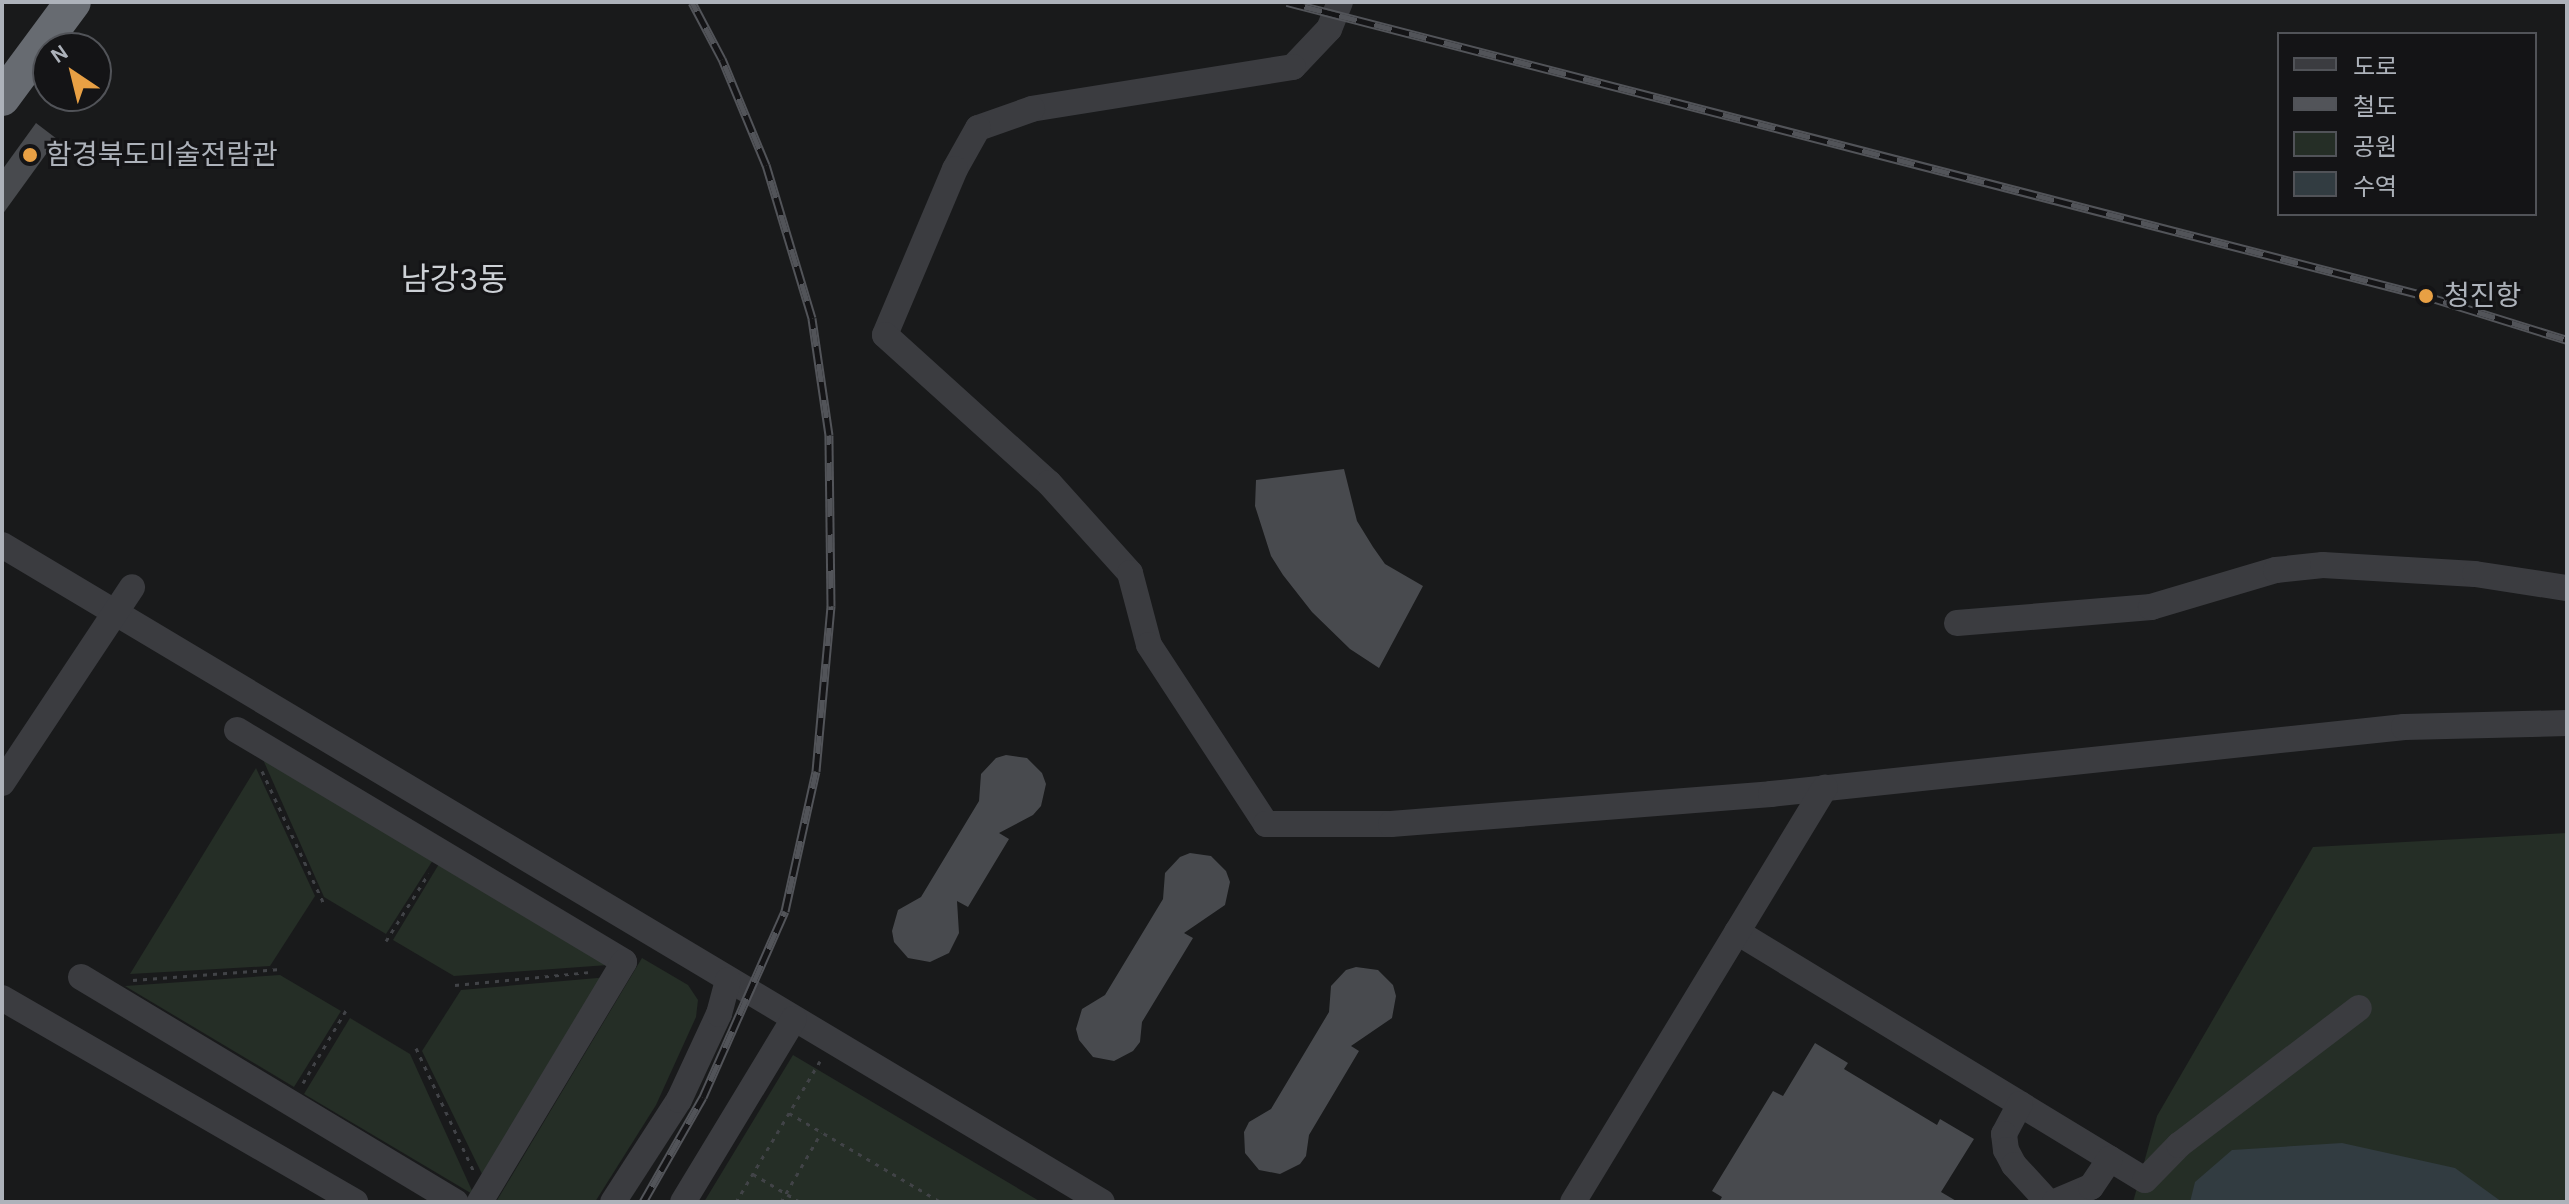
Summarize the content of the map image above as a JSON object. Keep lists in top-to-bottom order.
{
  "districts": ["남강3동"],
  "places": ["함경북도미술전람관", "청진항"],
  "legend": [
    "도로",
    "철도",
    "공원",
    "수역"
  ],
  "north": "top left"
}
